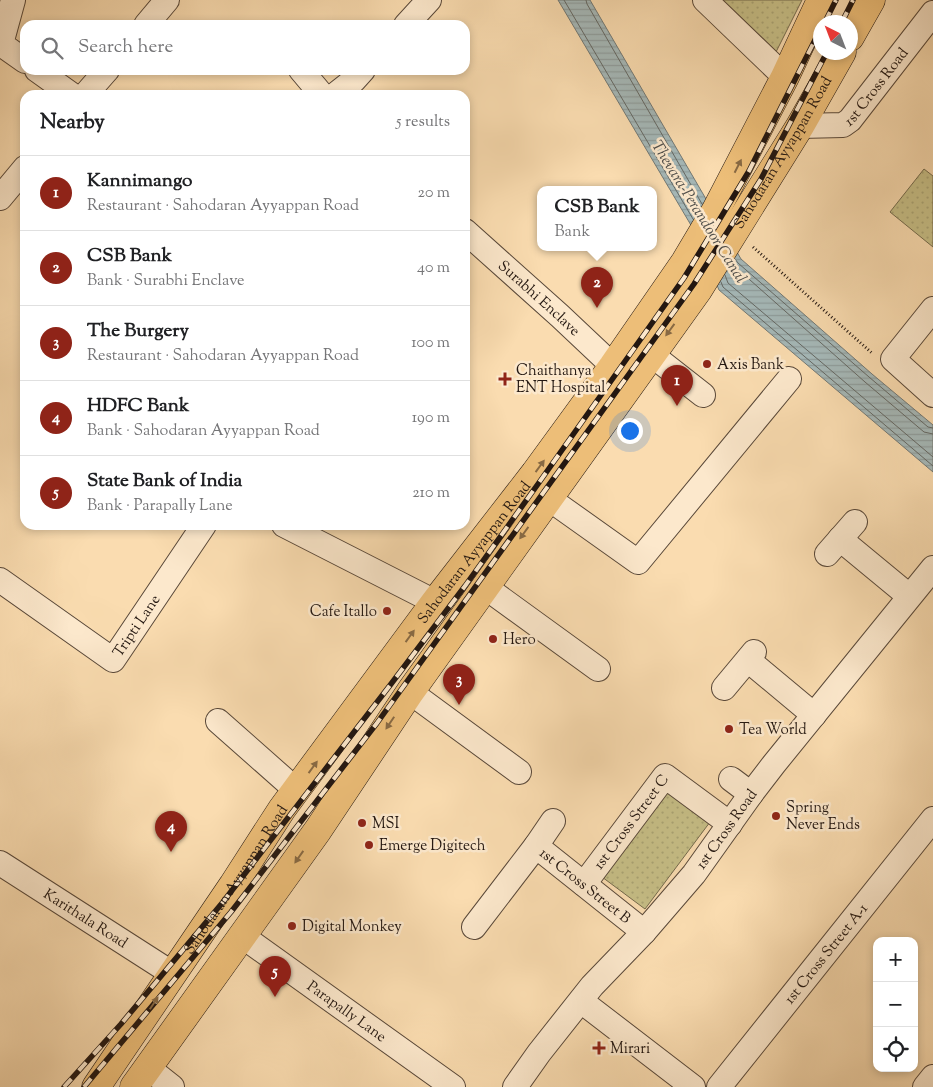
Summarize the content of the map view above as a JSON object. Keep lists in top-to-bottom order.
{
  "streets": {
    "main road": ["Sahodaran Ayyappan Road"],
    "street": [
      "1st Cross Road",
      "Surabhi Enclave",
      "Tripti Lane",
      "1st Cross Street C",
      "1st Cross Street B",
      "Karithala Road",
      "1st Cross Street A-1",
      "Parapally Lane"
    ]
  },
  "crossings": [
    ["1st Cross Road", "Sahodaran Ayyappan Road"],
    ["1st Cross Road", "1st Cross Street C"],
    ["1st Cross Road", "1st Cross Street B"],
    ["Sahodaran Ayyappan Road", "Surabhi Enclave"],
    ["Sahodaran Ayyappan Road", "Karithala Road"],
    ["Sahodaran Ayyappan Road", "Parapally Lane"],
    ["1st Cross Street C", "1st Cross Street B"]
  ],
  "water": ["Thevara-Perandoor Canal"],
  "places": {
    "other": [
      "Axis Bank",
      "Cafe Itallo",
      "Hero",
      "Tea World",
      "Spring Never Ends",
      "MSI",
      "Emerge Digitech",
      "Digital Monkey"
    ],
    "health": ["Chaithanya ENT Hospital", "Mirari"]
  },
  "north": "top left",
  "page": {
    "search": "Search here",
    "heading": ["Nearby", "5 results"],
    "list": [
      {
        "mark": "1",
        "name": "Kannimango",
        "note": "Restaurant · Sahodaran Ayyappan Road",
        "value": "20 m"
      },
      {
        "mark": "2",
        "name": "CSB Bank",
        "note": "Bank · Surabhi Enclave",
        "value": "40 m"
      },
      {
        "mark": "3",
        "name": "The Burgery",
        "note": "Restaurant · Sahodaran Ayyappan Road",
        "value": "100 m"
      },
      {
        "mark": "4",
        "name": "HDFC Bank",
        "note": "Bank · Sahodaran Ayyappan Road",
        "value": "190 m"
      },
      {
        "mark": "5",
        "name": "State Bank of India",
        "note": "Bank · Parapally Lane",
        "value": "210 m"
      }
    ],
    "popup": ["CSB Bank", "Bank"],
    "pins": [
      "2",
      "1",
      "3",
      "4",
      "5"
    ],
    "map_buttons": ["+", "−"]
  }
}
